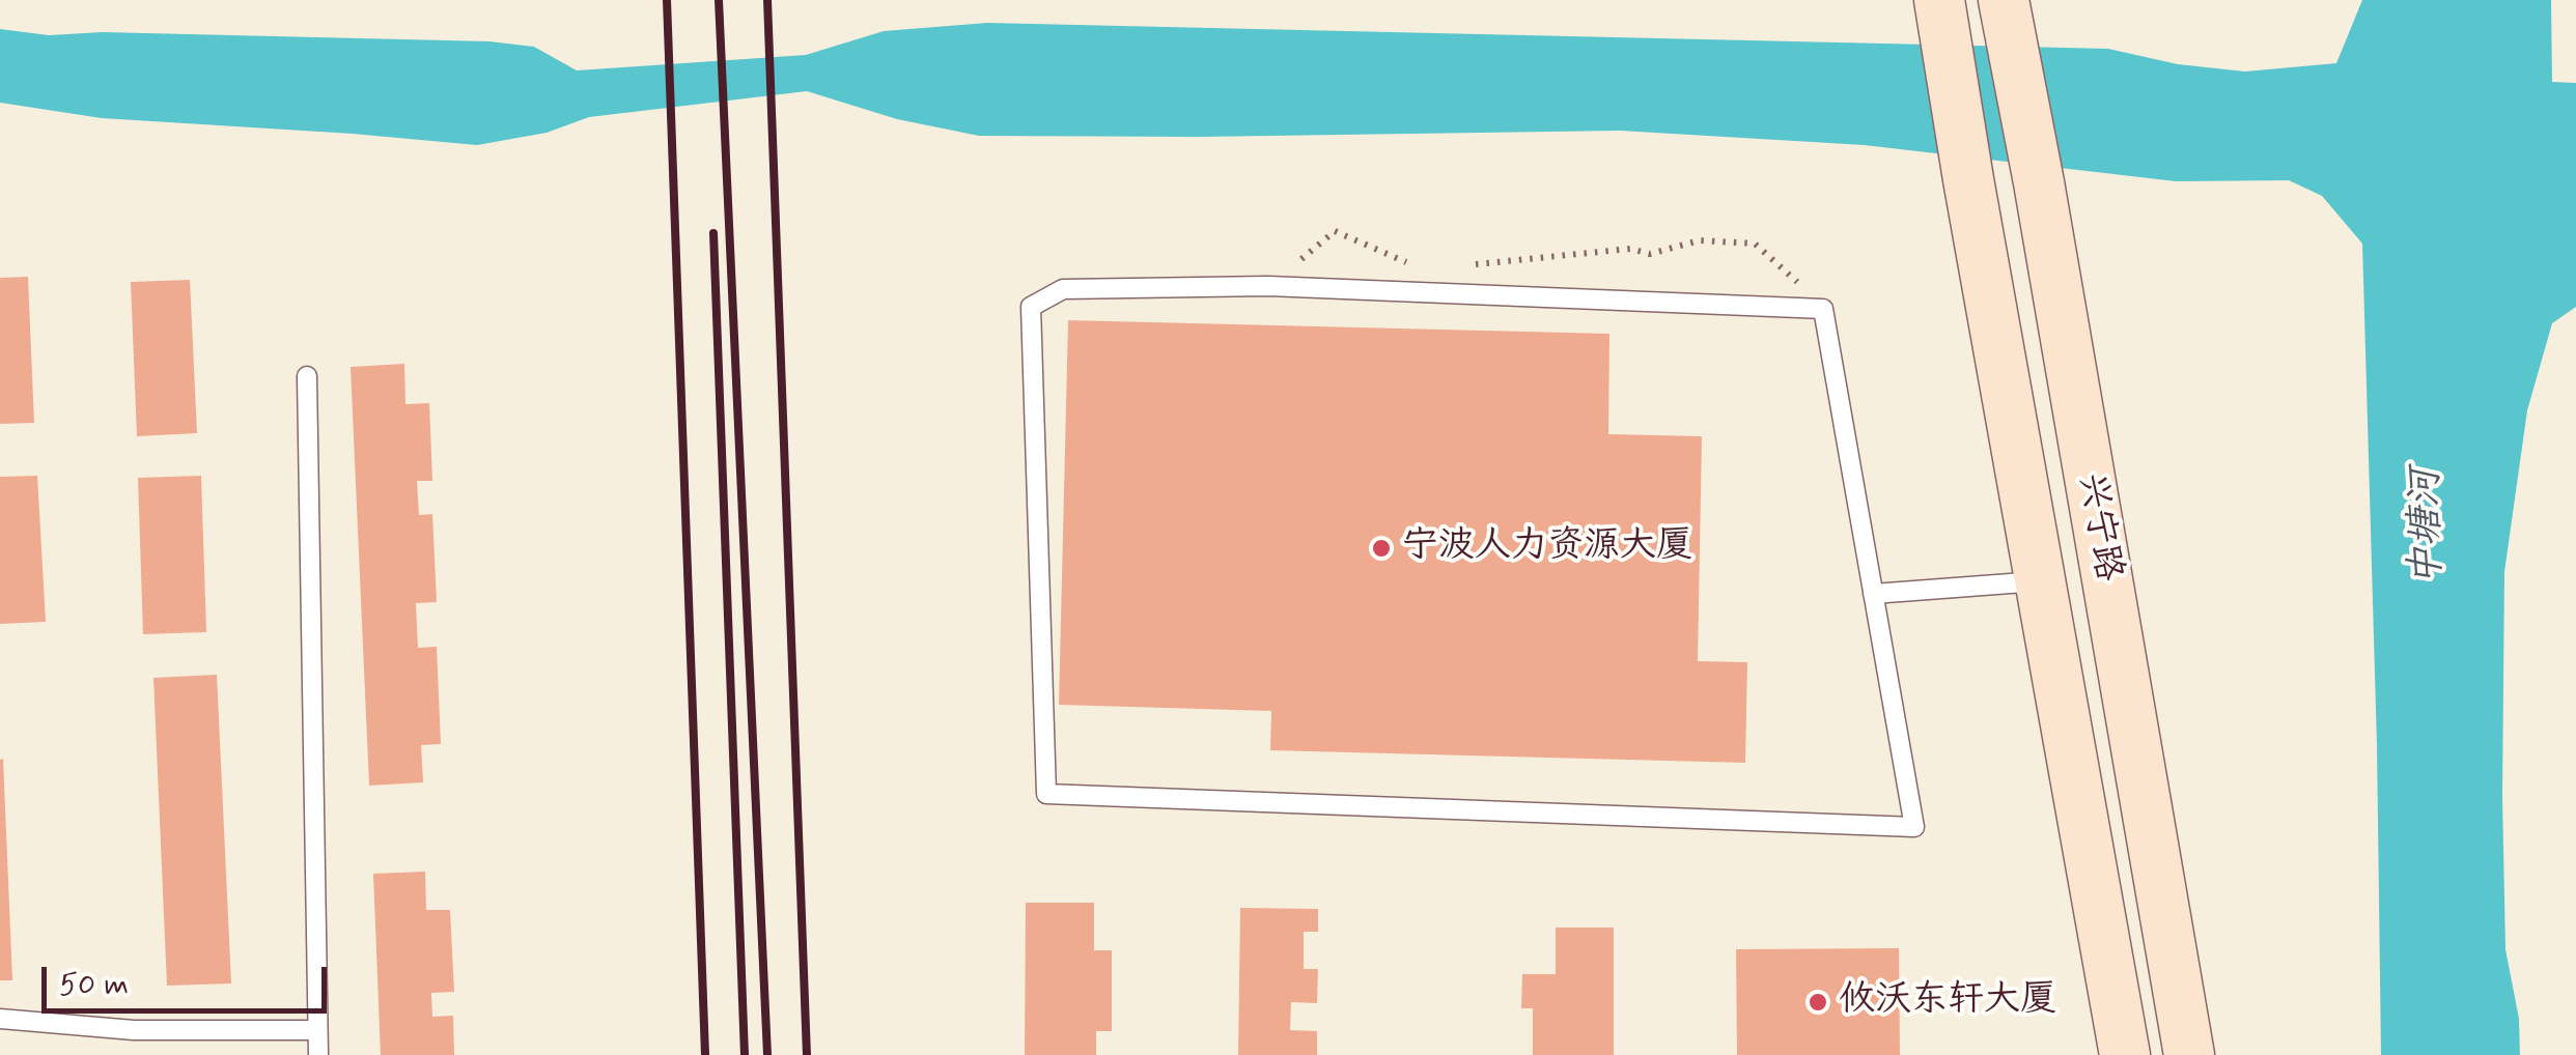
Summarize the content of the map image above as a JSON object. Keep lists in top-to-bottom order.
{
  "streets": {
    "main road": ["兴宁路"]
  },
  "water": ["中塘河"],
  "places": ["宁波人力资源大厦", "攸沃东轩大厦"],
  "scale_bar": "50 m"
}
